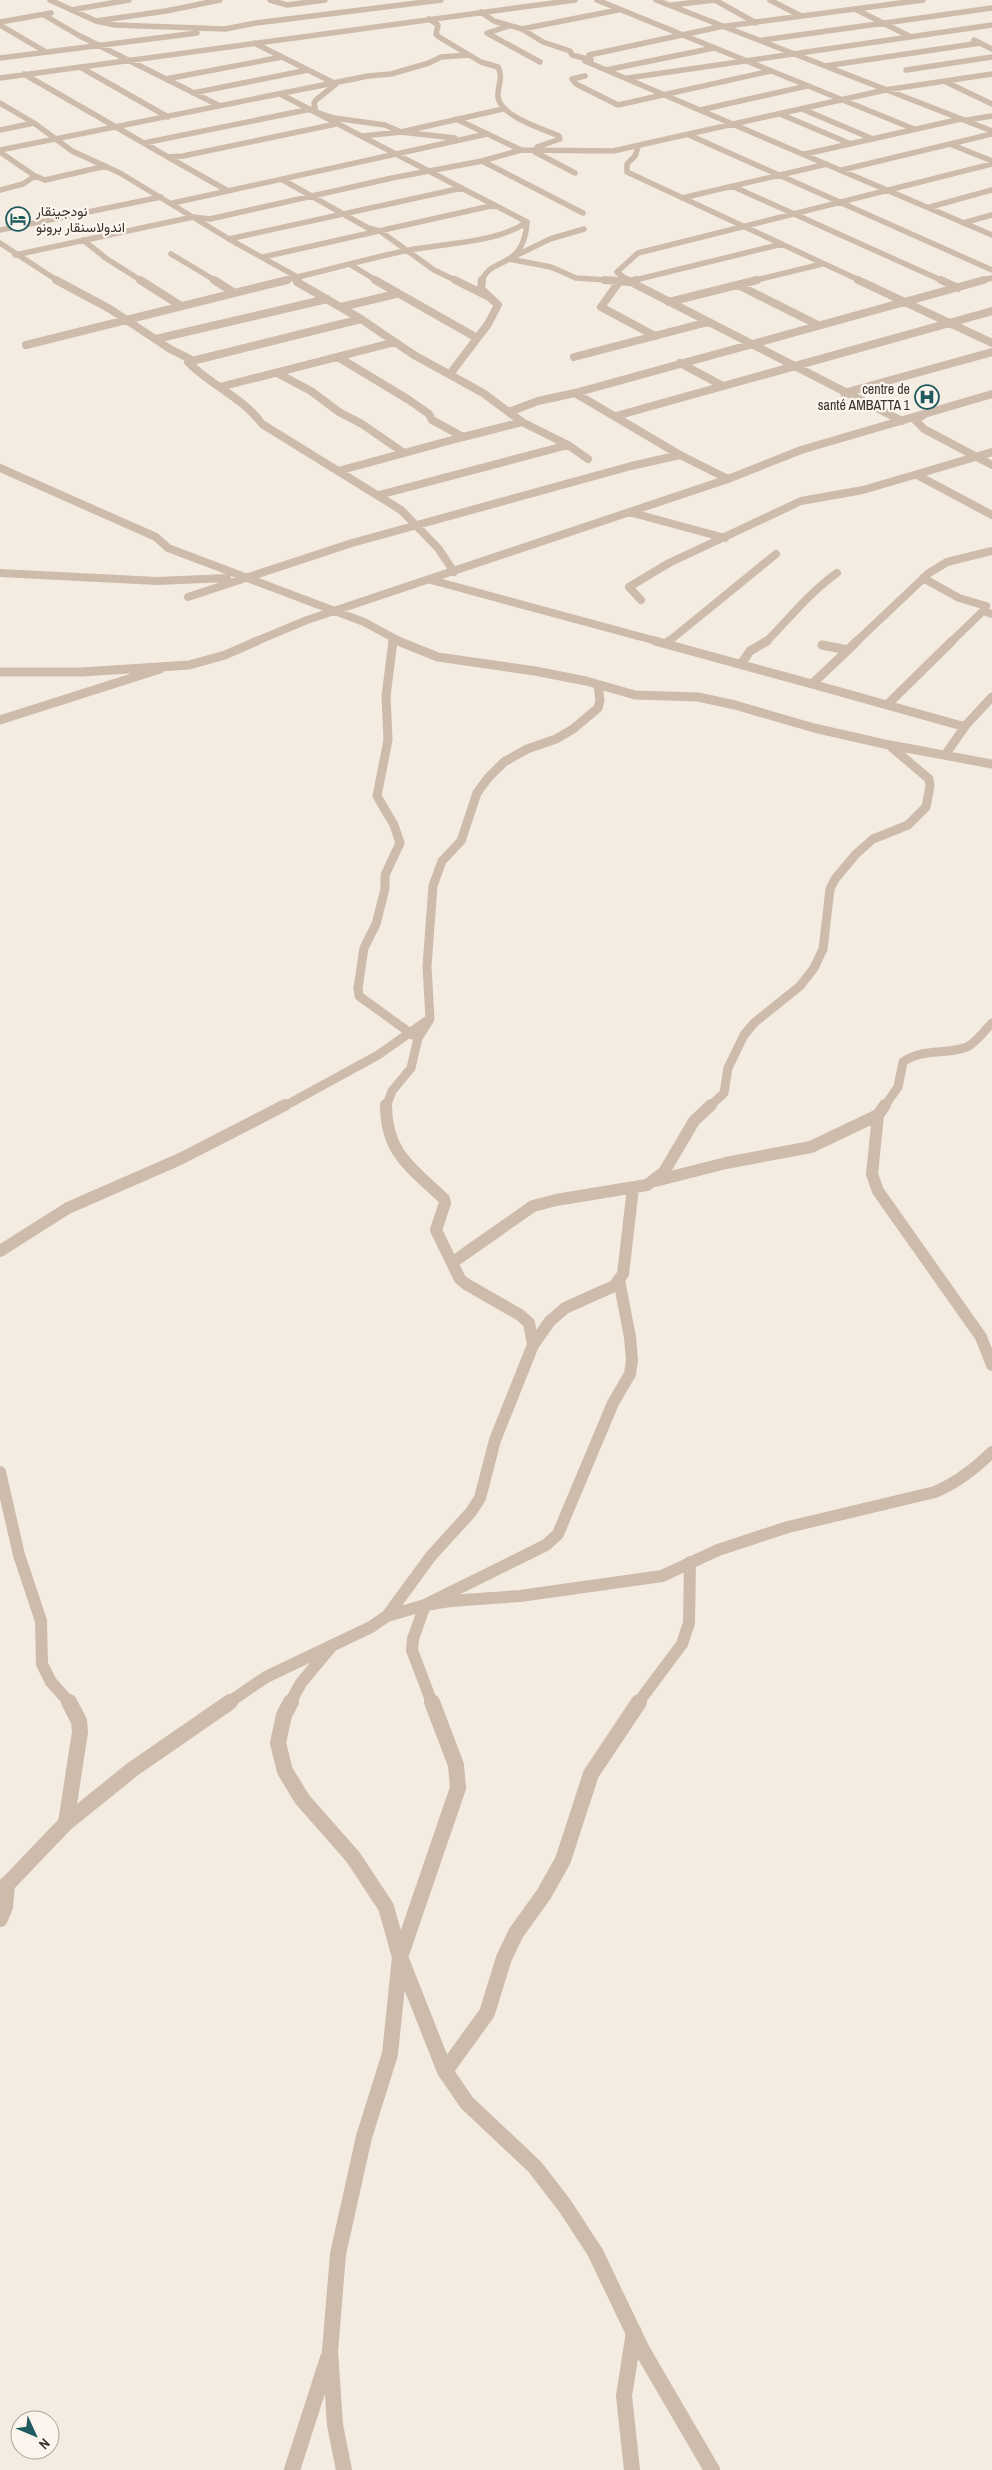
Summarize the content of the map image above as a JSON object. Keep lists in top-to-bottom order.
{
  "places": {
    "hotel": ["نودجينقار اندولاسنقار برونو"],
    "hospital": ["centre de santé AMBATTA 1"]
  },
  "north": "bottom right"
}
